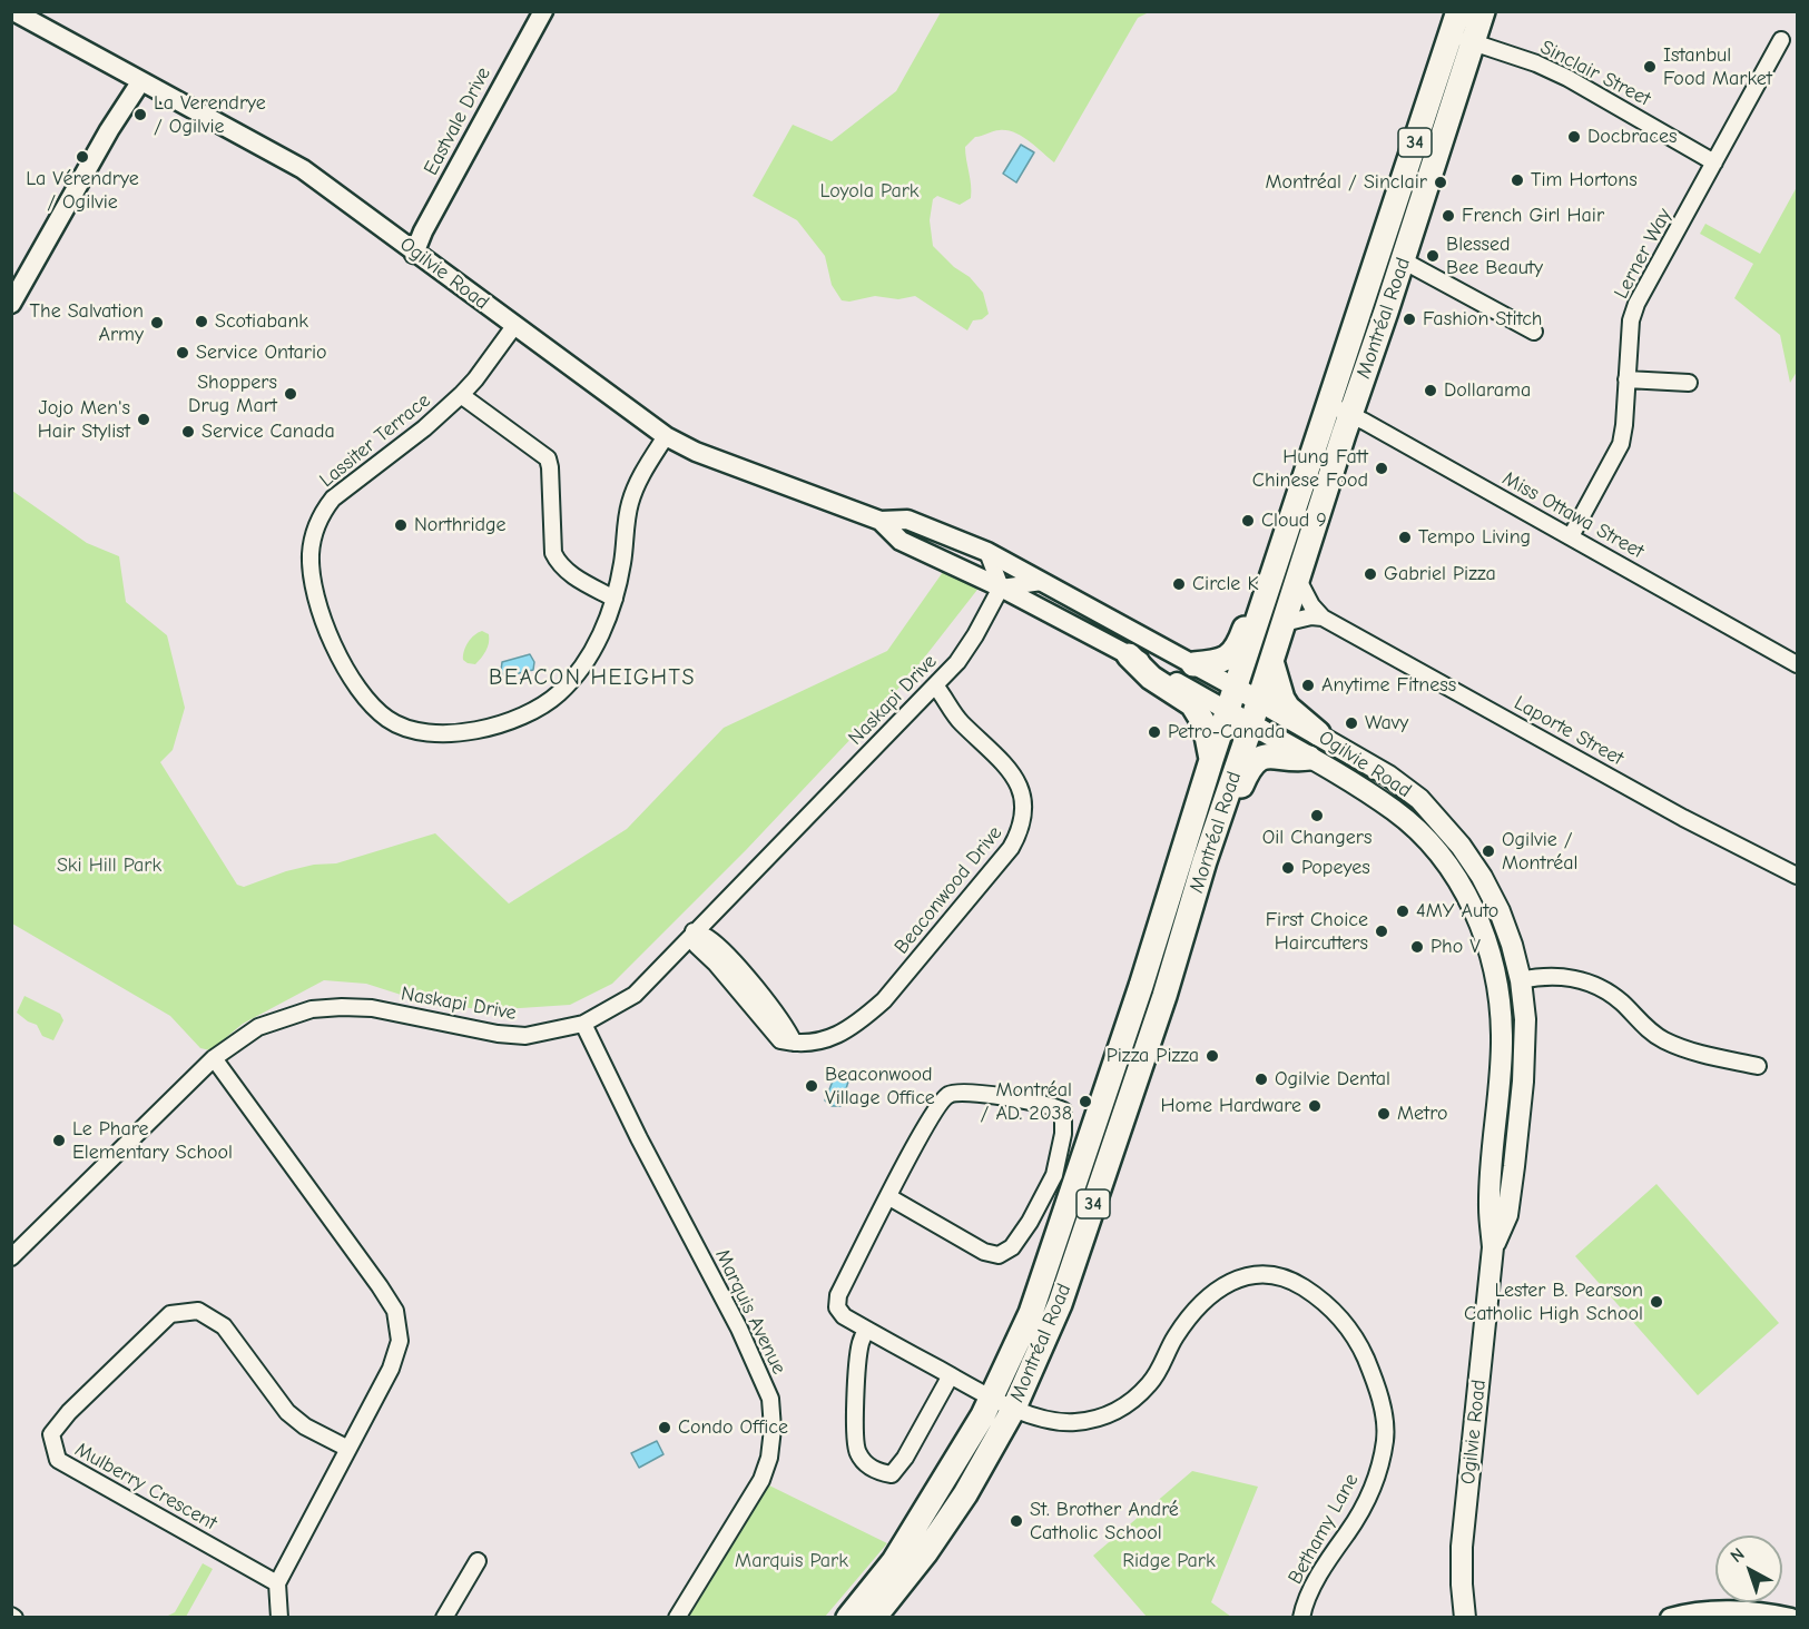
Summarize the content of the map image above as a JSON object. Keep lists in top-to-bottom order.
{
  "streets": {
    "main road": ["34", "Ogilvie Road", "Montréal Road"],
    "street": [
      "Sinclair Street",
      "Eastvale Drive",
      "Lerner Way",
      "Lassiter Terrace",
      "Miss Ottawa Street",
      "Naskapi Drive",
      "Laporte Street",
      "Beaconwood Drive",
      "Marquis Avenue",
      "Mulberry Crescent",
      "Bethamy Lane"
    ]
  },
  "crossings": [
    ["Sinclair Street", "Lerner Way"],
    ["Sinclair Street", "Montréal Road"],
    ["Eastvale Drive", "Ogilvie Road"],
    ["Lerner Way", "Miss Ottawa Street"],
    ["Ogilvie Road", "Montréal Road"],
    ["Ogilvie Road", "Lassiter Terrace"],
    ["Ogilvie Road", "Naskapi Drive"],
    ["Montréal Road", "Miss Ottawa Street"],
    ["Montréal Road", "Laporte Street"],
    ["Montréal Road", "Bethamy Lane"],
    ["Naskapi Drive", "Beaconwood Drive"],
    ["Naskapi Drive", "Marquis Avenue"]
  ],
  "districts": ["BEACON HEIGHTS"],
  "parks": [
    "Loyola Park",
    "Ski Hill Park",
    "Marquis Park",
    "Ridge Park"
  ],
  "places": [
    "Istanbul Food Market",
    "La Verendrye / Ogilvie",
    "Docbraces",
    "La Vérendrye / Ogilvie",
    "Tim Hortons",
    "Montréal / Sinclair",
    "French Girl Hair",
    "Blessed Bee Beauty",
    "Fashion Stitch",
    "Scotiabank",
    "The Salvation Army",
    "Service Ontario",
    "Dollarama",
    "Shoppers Drug Mart",
    "Jojo Men's Hair Stylist",
    "Service Canada",
    "Hung Fatt Chinese Food",
    "Cloud 9",
    "Northridge",
    "Tempo Living",
    "Gabriel Pizza",
    "Circle K",
    "Anytime Fitness",
    "Wavy",
    "Petro-Canada",
    "Oil Changers",
    "Ogilvie / Montréal",
    "Popeyes",
    "4MY Auto",
    "First Choice Haircutters",
    "Pho V",
    "Pizza Pizza",
    "Ogilvie Dental",
    "Beaconwood Village Office",
    "Montréal / AD. 2038",
    "Home Hardware",
    "Metro",
    "Le Phare Elementary School",
    "Lester B. Pearson Catholic High School",
    "Condo Office",
    "St. Brother André Catholic School"
  ],
  "north": "top left"
}
